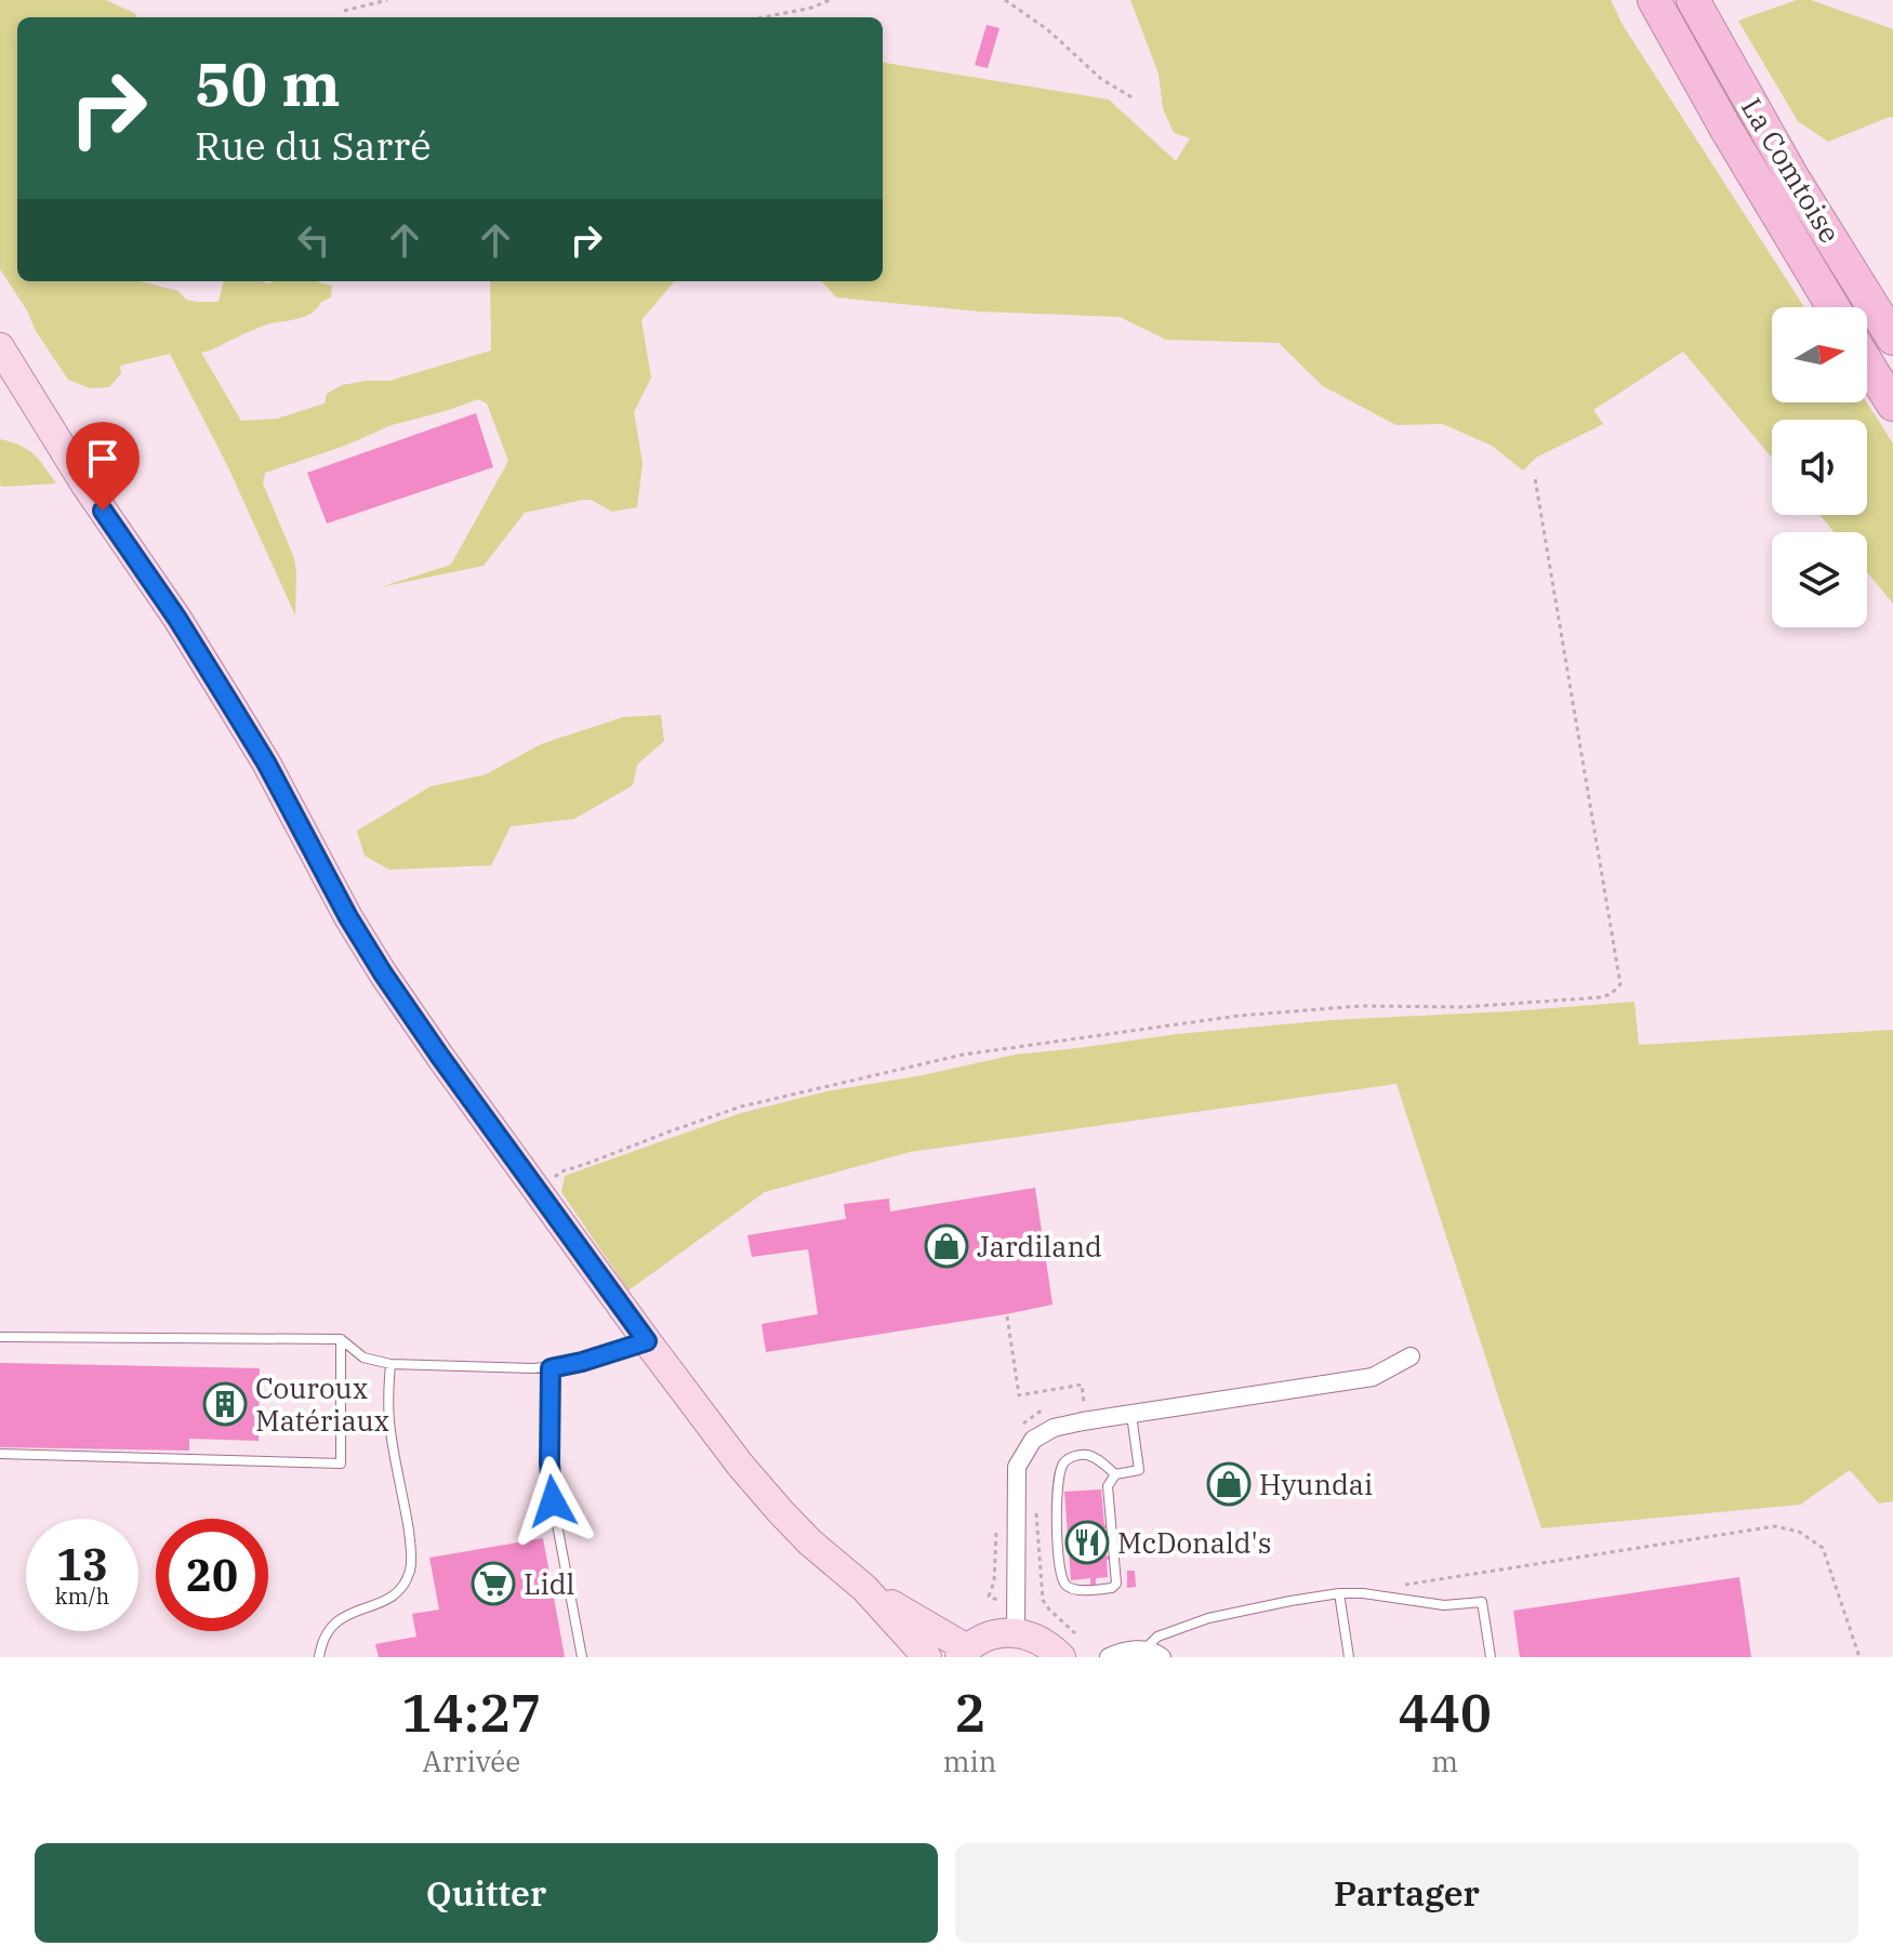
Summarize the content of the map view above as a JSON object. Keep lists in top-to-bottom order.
{
  "streets": {
    "highway": ["La Comtoise"]
  },
  "places": {
    "shop": ["Jardiland", "Hyundai"],
    "building": ["Couroux Matériaux"],
    "restaurant": ["McDonald's"],
    "supermarket": ["Lidl"]
  },
  "north": "right",
  "page": {
    "turn": ["50 m", "Rue du Sarré"],
    "speed": "13 km/h",
    "limit": "20",
    "eta": [
      "14:27",
      "Arrivée",
      "2",
      "min",
      "440",
      "m"
    ],
    "buttons": ["Quitter", "Partager"]
  }
}
